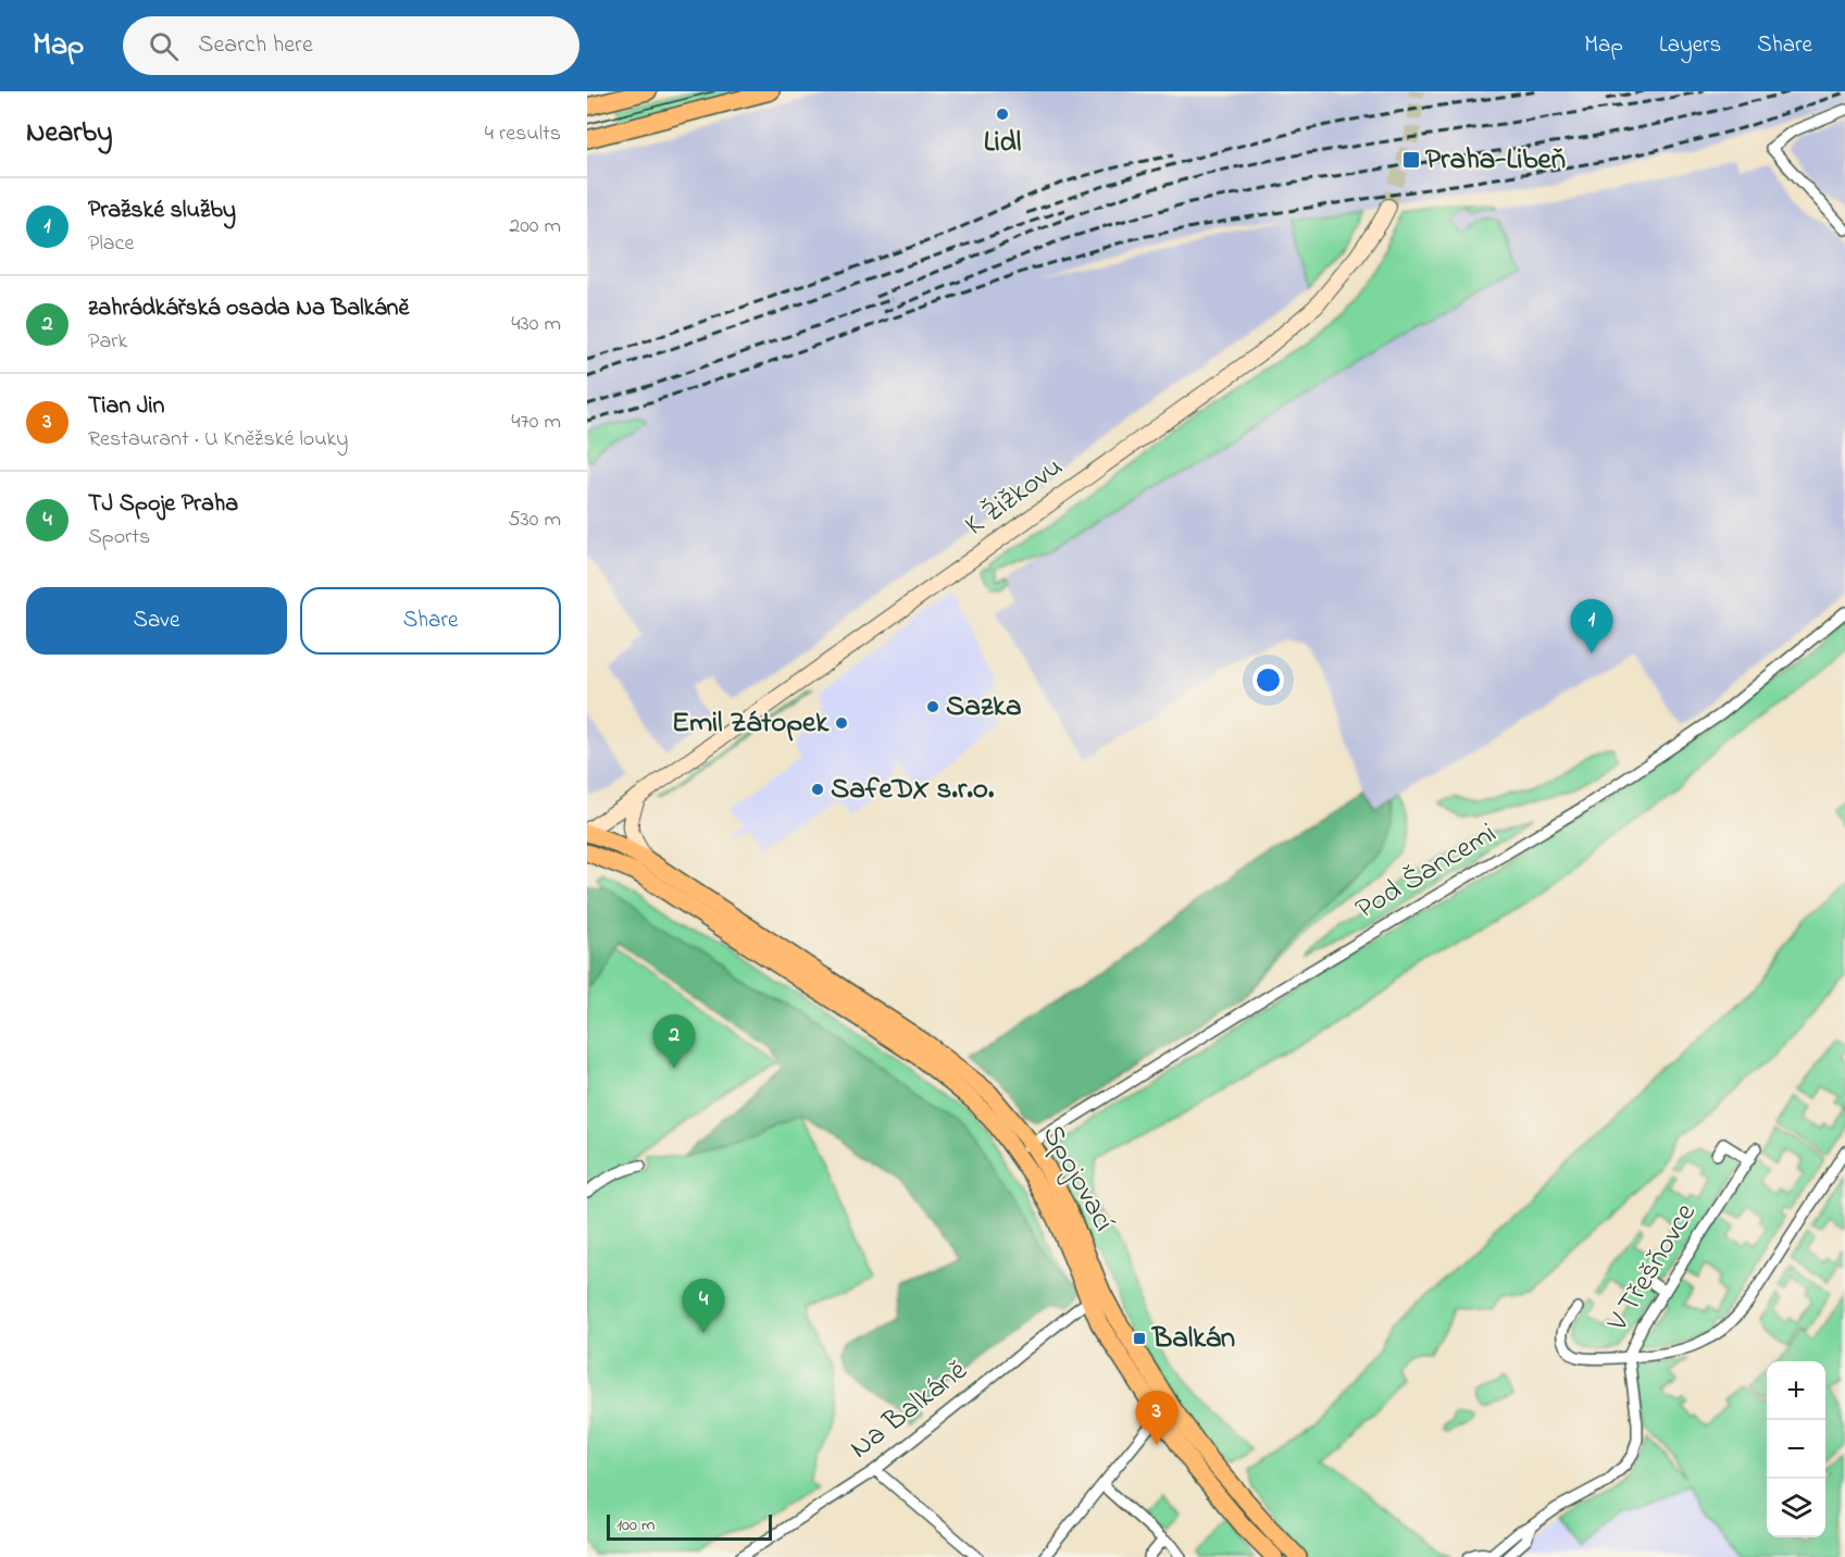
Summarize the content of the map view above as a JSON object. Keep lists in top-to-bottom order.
{
  "streets": {
    "main road": ["K Žižkovu", "Spojovací"],
    "street": ["Pod Šancemi", "V Třešňovce", "Na Balkáně"]
  },
  "crossings": [
    ["K Žižkovu", "Spojovací"],
    ["Pod Šancemi", "Spojovací"],
    ["Spojovací", "Na Balkáně"]
  ],
  "places": {
    "other": [
      "Lidl",
      "Sazka",
      "Emil Zátopek",
      "SafeDX s.r.o."
    ],
    "transit": ["Praha-Libeň", "Balkán"]
  },
  "scale_bar": "100 m",
  "page": {
    "header": "Map",
    "search": "Search here",
    "nav": ["Map", "Layers", "Share"],
    "heading": ["Nearby", "4 results"],
    "list": [
      {
        "mark": "1",
        "name": "Pražské služby",
        "note": "Place",
        "value": "200 m"
      },
      {
        "mark": "2",
        "name": "zahrádkářská osada Na Balkáně",
        "note": "Park",
        "value": "430 m"
      },
      {
        "mark": "3",
        "name": "Tian Jin",
        "note": "Restaurant · U Kněžské louky",
        "value": "470 m"
      },
      {
        "mark": "4",
        "name": "TJ Spoje Praha",
        "note": "Sports",
        "value": "530 m"
      }
    ],
    "buttons": ["Save", "Share"],
    "pins": [
      "1",
      "2",
      "4",
      "3"
    ],
    "map_buttons": ["+", "−"],
    "scale": "100 m"
  }
}
